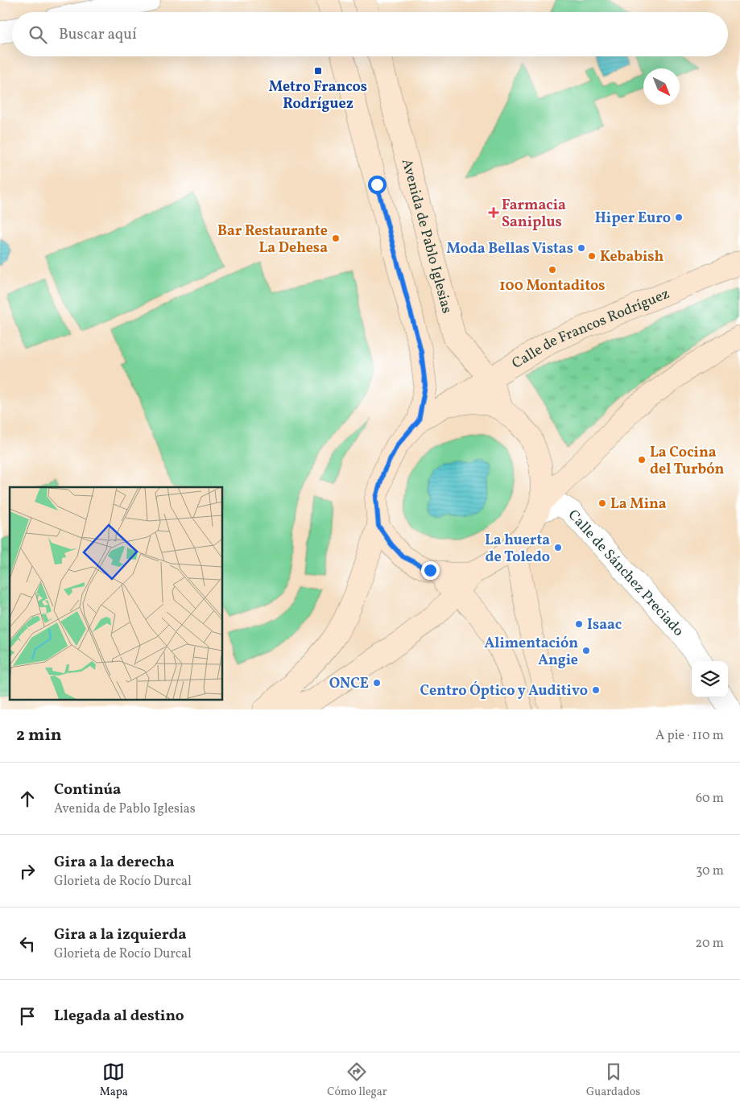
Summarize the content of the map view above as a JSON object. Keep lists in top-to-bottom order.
{
  "streets": {
    "street": ["Avenida de Pablo Iglesias", "Calle de Francos Rodríguez", "Calle de Sánchez Preciado"]
  },
  "crossings": [
    ["Avenida de Pablo Iglesias", "Calle de Francos Rodríguez"]
  ],
  "places": {
    "transit": ["Metro Francos Rodríguez"],
    "health": ["Farmacia Saniplus"],
    "other": [
      "Hiper Euro",
      "Bar Restaurante La Dehesa",
      "Moda Bellas Vistas",
      "Kebabish",
      "100 Montaditos",
      "La Cocina del Turbón",
      "La Mina",
      "La huerta de Toledo",
      "Isaac",
      "Alimentación Angie",
      "ONCE",
      "Centro Óptico y Auditivo"
    ]
  },
  "north": "bottom right",
  "page": {
    "search": "Buscar aquí",
    "heading": ["2 min", "A pie · 110 m"],
    "list": [
      ["Continúa", "Avenida de Pablo Iglesias", "60 m"],
      ["Gira a la derecha", "Glorieta de Rocío Durcal", "30 m"],
      ["Gira a la izquierda", "Glorieta de Rocío Durcal", "20 m"],
      "Llegada al destino"
    ],
    "nav": ["Mapa", "Cómo llegar", "Guardados"]
  }
}
